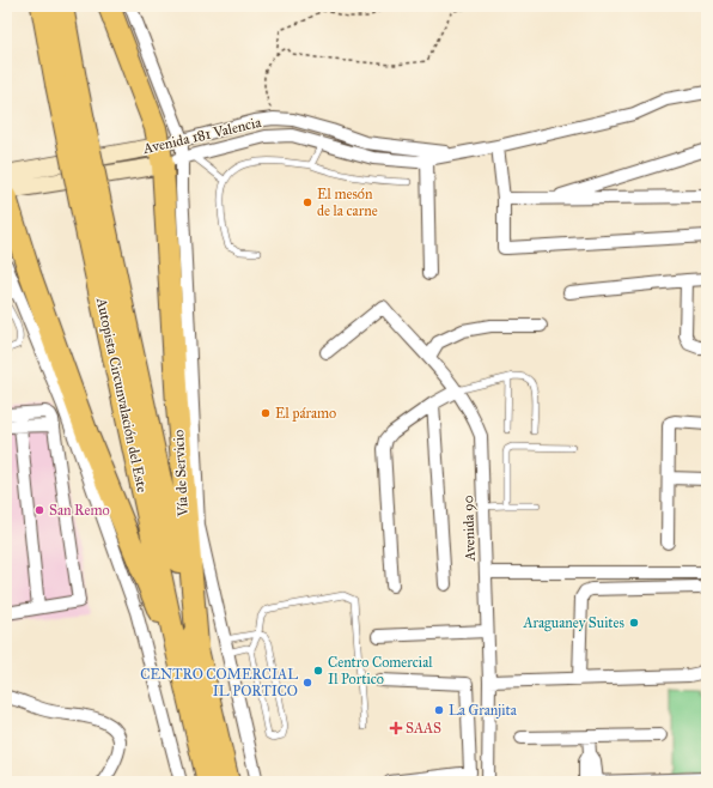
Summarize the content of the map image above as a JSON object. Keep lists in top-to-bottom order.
{
  "streets": {
    "highway": ["Autopista Circunvalación del Este"],
    "street": ["Avenida 181 Valencia", "Vía de Servicio", "Avenida 90"]
  },
  "crossings": [
    ["Avenida 181 Valencia", "Vía de Servicio"]
  ],
  "places": {
    "other": [
      "El mesón de la carne",
      "El páramo",
      "San Remo",
      "Araguaney Suites",
      "Centro Comercial Il Portico",
      "CENTRO COMERCIAL IL PORTICO",
      "La Granjita"
    ],
    "health": ["SAAS"]
  }
}
